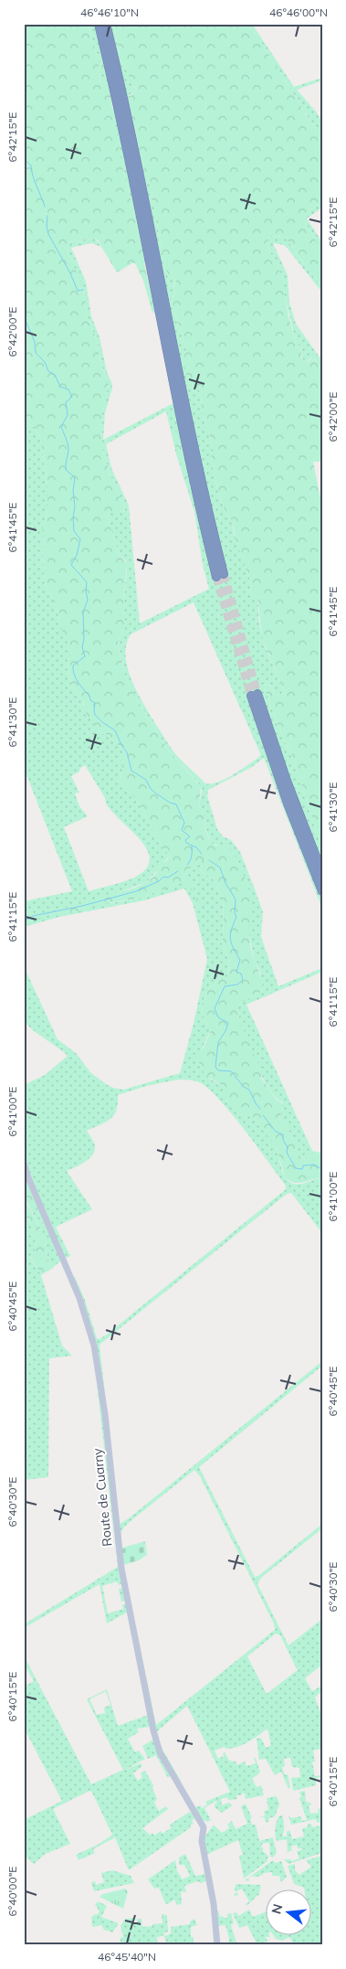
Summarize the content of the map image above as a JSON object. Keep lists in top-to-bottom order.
{
  "streets": {
    "street": ["Route de Cuarny"]
  },
  "north": "left",
  "coordinates": [
    "46°46'10\"N",
    "46°46'00\"N",
    "6°42'15\"E",
    "6°42'00\"E",
    "6°41'45\"E",
    "6°41'30\"E",
    "6°41'15\"E",
    "6°41'00\"E",
    "6°40'45\"E",
    "6°40'30\"E",
    "6°40'15\"E",
    "6°40'00\"E",
    "46°45'40\"N"
  ]
}
